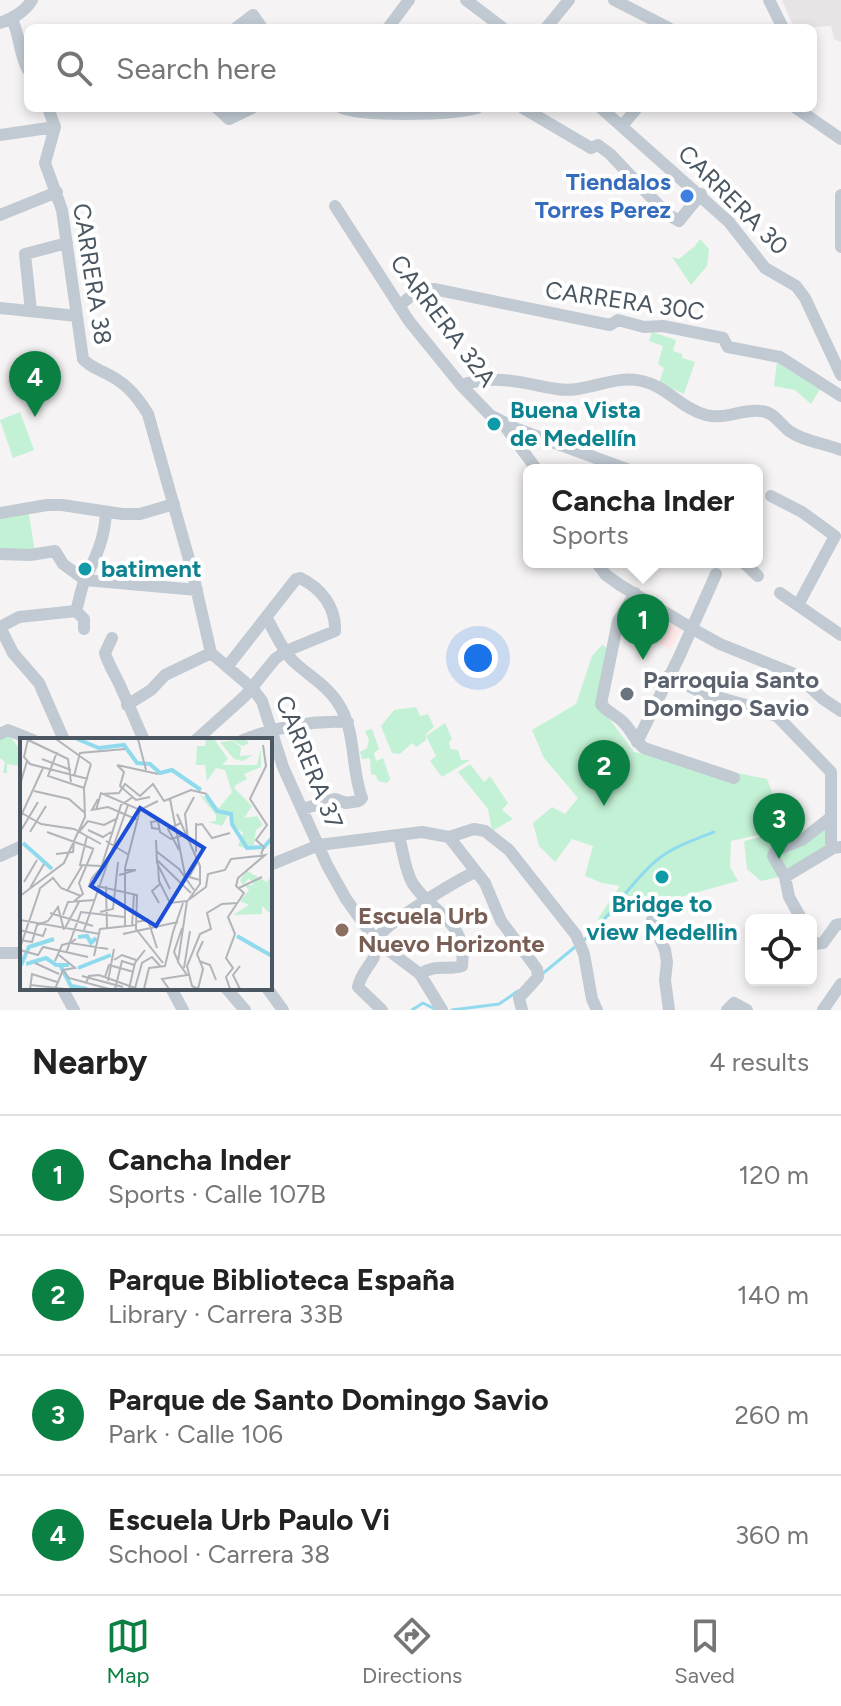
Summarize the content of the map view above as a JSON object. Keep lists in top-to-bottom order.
{
  "streets": {
    "street": [
      "CARRERA 30",
      "CARRERA 38",
      "CARRERA 30C",
      "CARRERA 32A",
      "CARRERA 37"
    ]
  },
  "crossings": [
    ["CARRERA 30C", "CARRERA 32A"]
  ],
  "places": [
    "Tiendalos Torres Perez",
    "Buena Vista de Medellín",
    "batiment",
    "Parroquia Santo Domingo Savio",
    "Bridge to view Medellin",
    "Escuela Urb Nuevo Horizonte"
  ],
  "page": {
    "search": "Search here",
    "pins": [
      "4",
      "1",
      "2",
      "3"
    ],
    "popup": ["Cancha Inder", "Sports"],
    "heading": ["Nearby", "4 results"],
    "list": [
      {
        "mark": "1",
        "name": "Cancha Inder",
        "note": "Sports · Calle 107B",
        "value": "120 m"
      },
      {
        "mark": "2",
        "name": "Parque Biblioteca España",
        "note": "Library · Carrera 33B",
        "value": "140 m"
      },
      {
        "mark": "3",
        "name": "Parque de Santo Domingo Savio",
        "note": "Park · Calle 106",
        "value": "260 m"
      },
      {
        "mark": "4",
        "name": "Escuela Urb Paulo Vi",
        "note": "School · Carrera 38",
        "value": "360 m"
      }
    ],
    "nav": ["Map", "Directions", "Saved"]
  }
}
